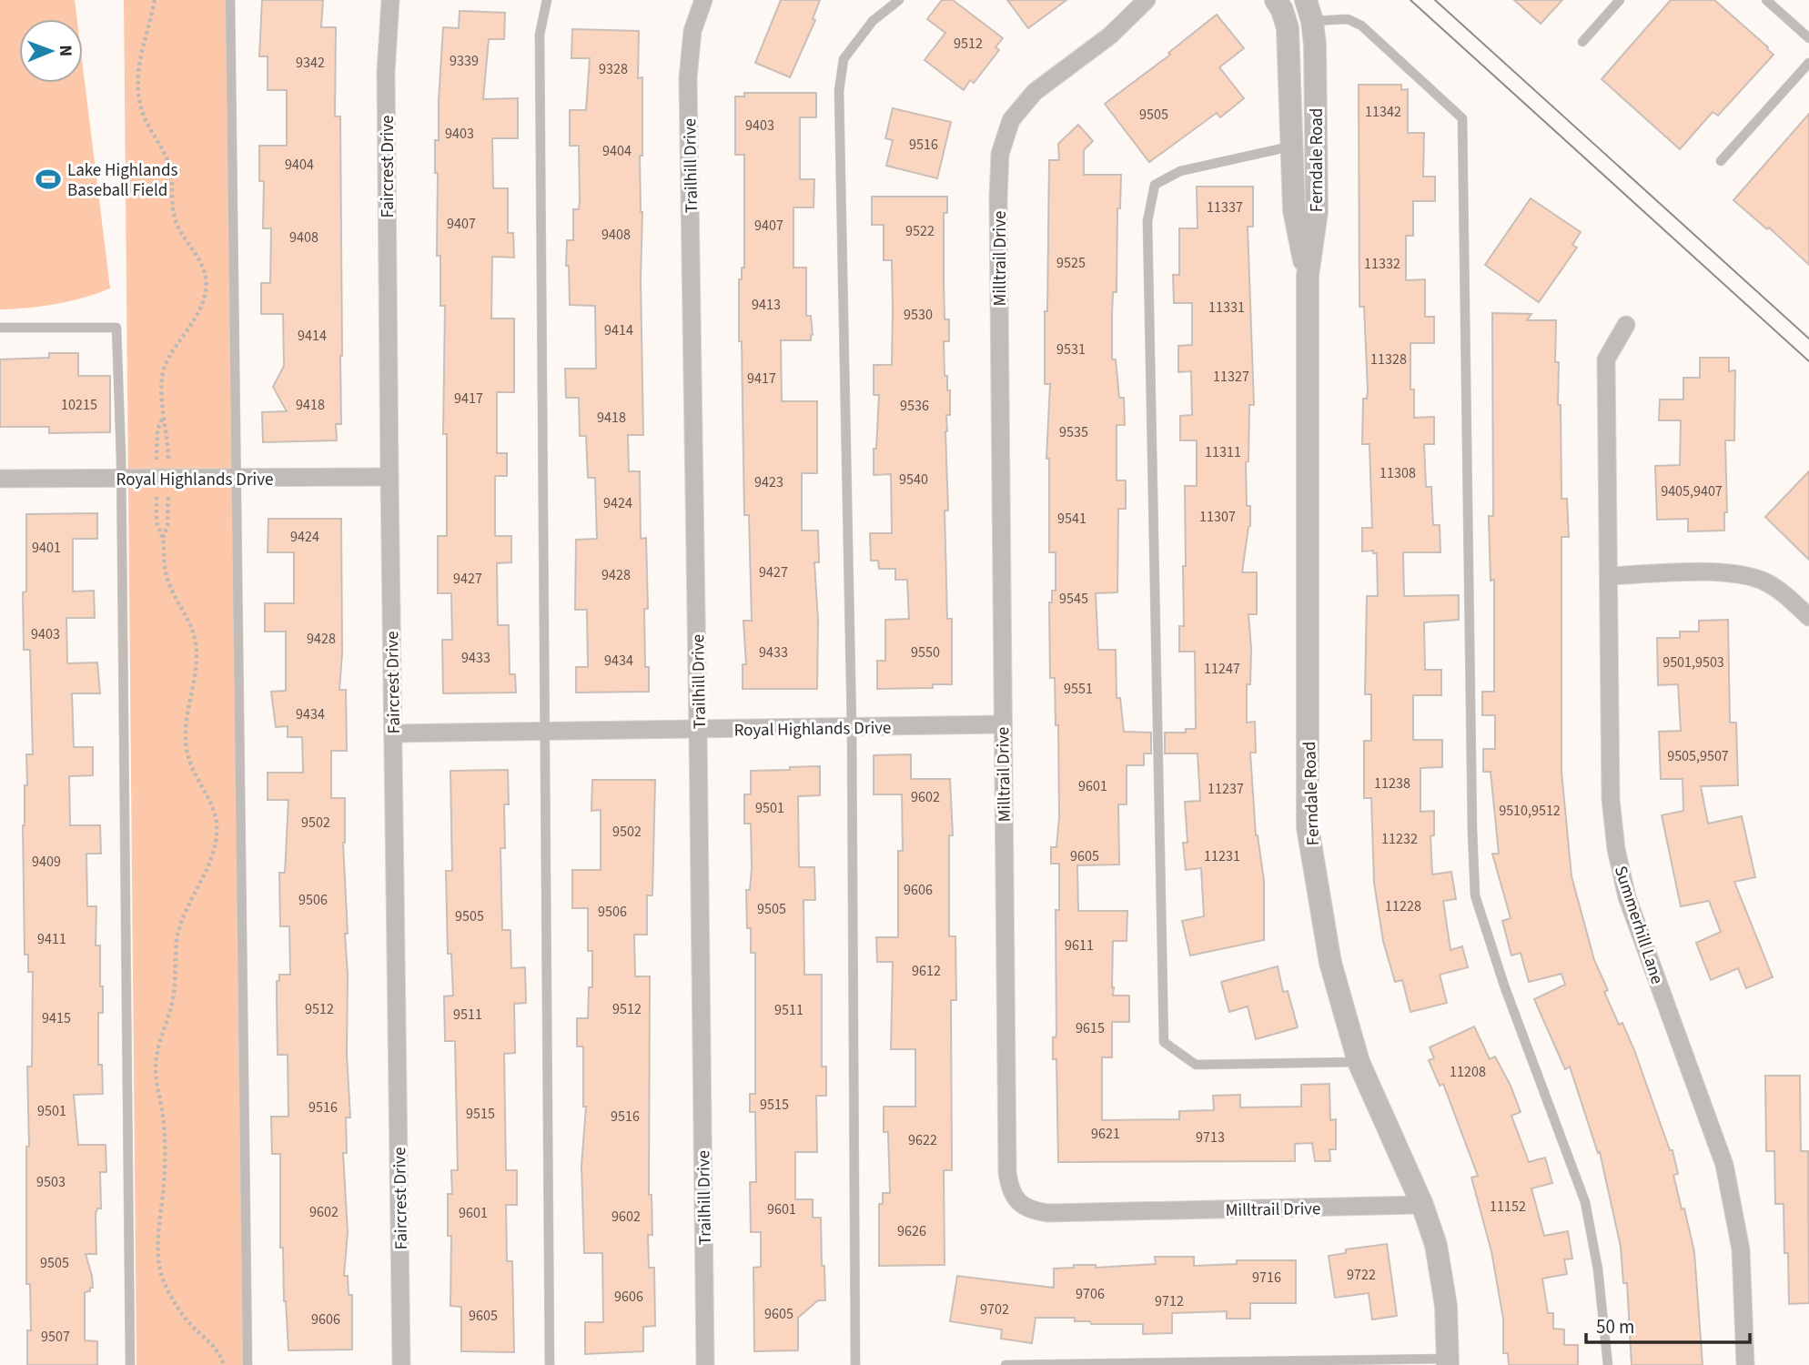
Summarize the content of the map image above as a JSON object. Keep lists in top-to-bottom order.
{
  "streets": {
    "street": [
      "Ferndale Road",
      "Trailhill Drive",
      "Faircrest Drive",
      "Milltrail Drive",
      "Royal Highlands Drive",
      "Summerhill Lane"
    ]
  },
  "crossings": [
    ["Ferndale Road", "Milltrail Drive"],
    ["Trailhill Drive", "Royal Highlands Drive"],
    ["Faircrest Drive", "Royal Highlands Drive"],
    ["Milltrail Drive", "Royal Highlands Drive"]
  ],
  "places": {
    "sports": ["Lake Highlands Baseball Field"]
  },
  "house_numbers": [
    "9512",
    "9339",
    "9342",
    "9328",
    "11342",
    "9505",
    "9403",
    "9403",
    "9516",
    "9404",
    "9404",
    "11337",
    "9407",
    "9407",
    "9522",
    "9408",
    "9408",
    "9525",
    "11332",
    "9413",
    "11331",
    "9530",
    "9414",
    "9414",
    "9531",
    "11328",
    "11327",
    "9417",
    "9417",
    "10215",
    "9418",
    "9536",
    "9418",
    "9535",
    "11311",
    "11308",
    "9540",
    "9423",
    "9405,9407",
    "9424",
    "11307",
    "9541",
    "9424",
    "9401",
    "9427",
    "9428",
    "9427",
    "9545",
    "9403",
    "9428",
    "9433",
    "9550",
    "9433",
    "9434",
    "9501,9503",
    "11247",
    "9551",
    "9434",
    "9505,9507",
    "11238",
    "9601",
    "11237",
    "9602",
    "9501",
    "9510,9512",
    "9502",
    "9502",
    "11232",
    "9605",
    "11231",
    "9409",
    "9606",
    "9506",
    "11228",
    "9505",
    "9506",
    "9505",
    "9411",
    "9611",
    "9612",
    "9512",
    "9512",
    "9511",
    "9511",
    "9415",
    "9615",
    "11208",
    "9515",
    "9516",
    "9501",
    "9515",
    "9516",
    "9621",
    "9713",
    "9622",
    "9503",
    "11152",
    "9601",
    "9602",
    "9601",
    "9602",
    "9626",
    "9505",
    "9722",
    "9716",
    "9706",
    "9606",
    "9712",
    "9702",
    "9605",
    "9605",
    "9606",
    "9507"
  ],
  "scale_bar": "50 m",
  "north": "right"
}
